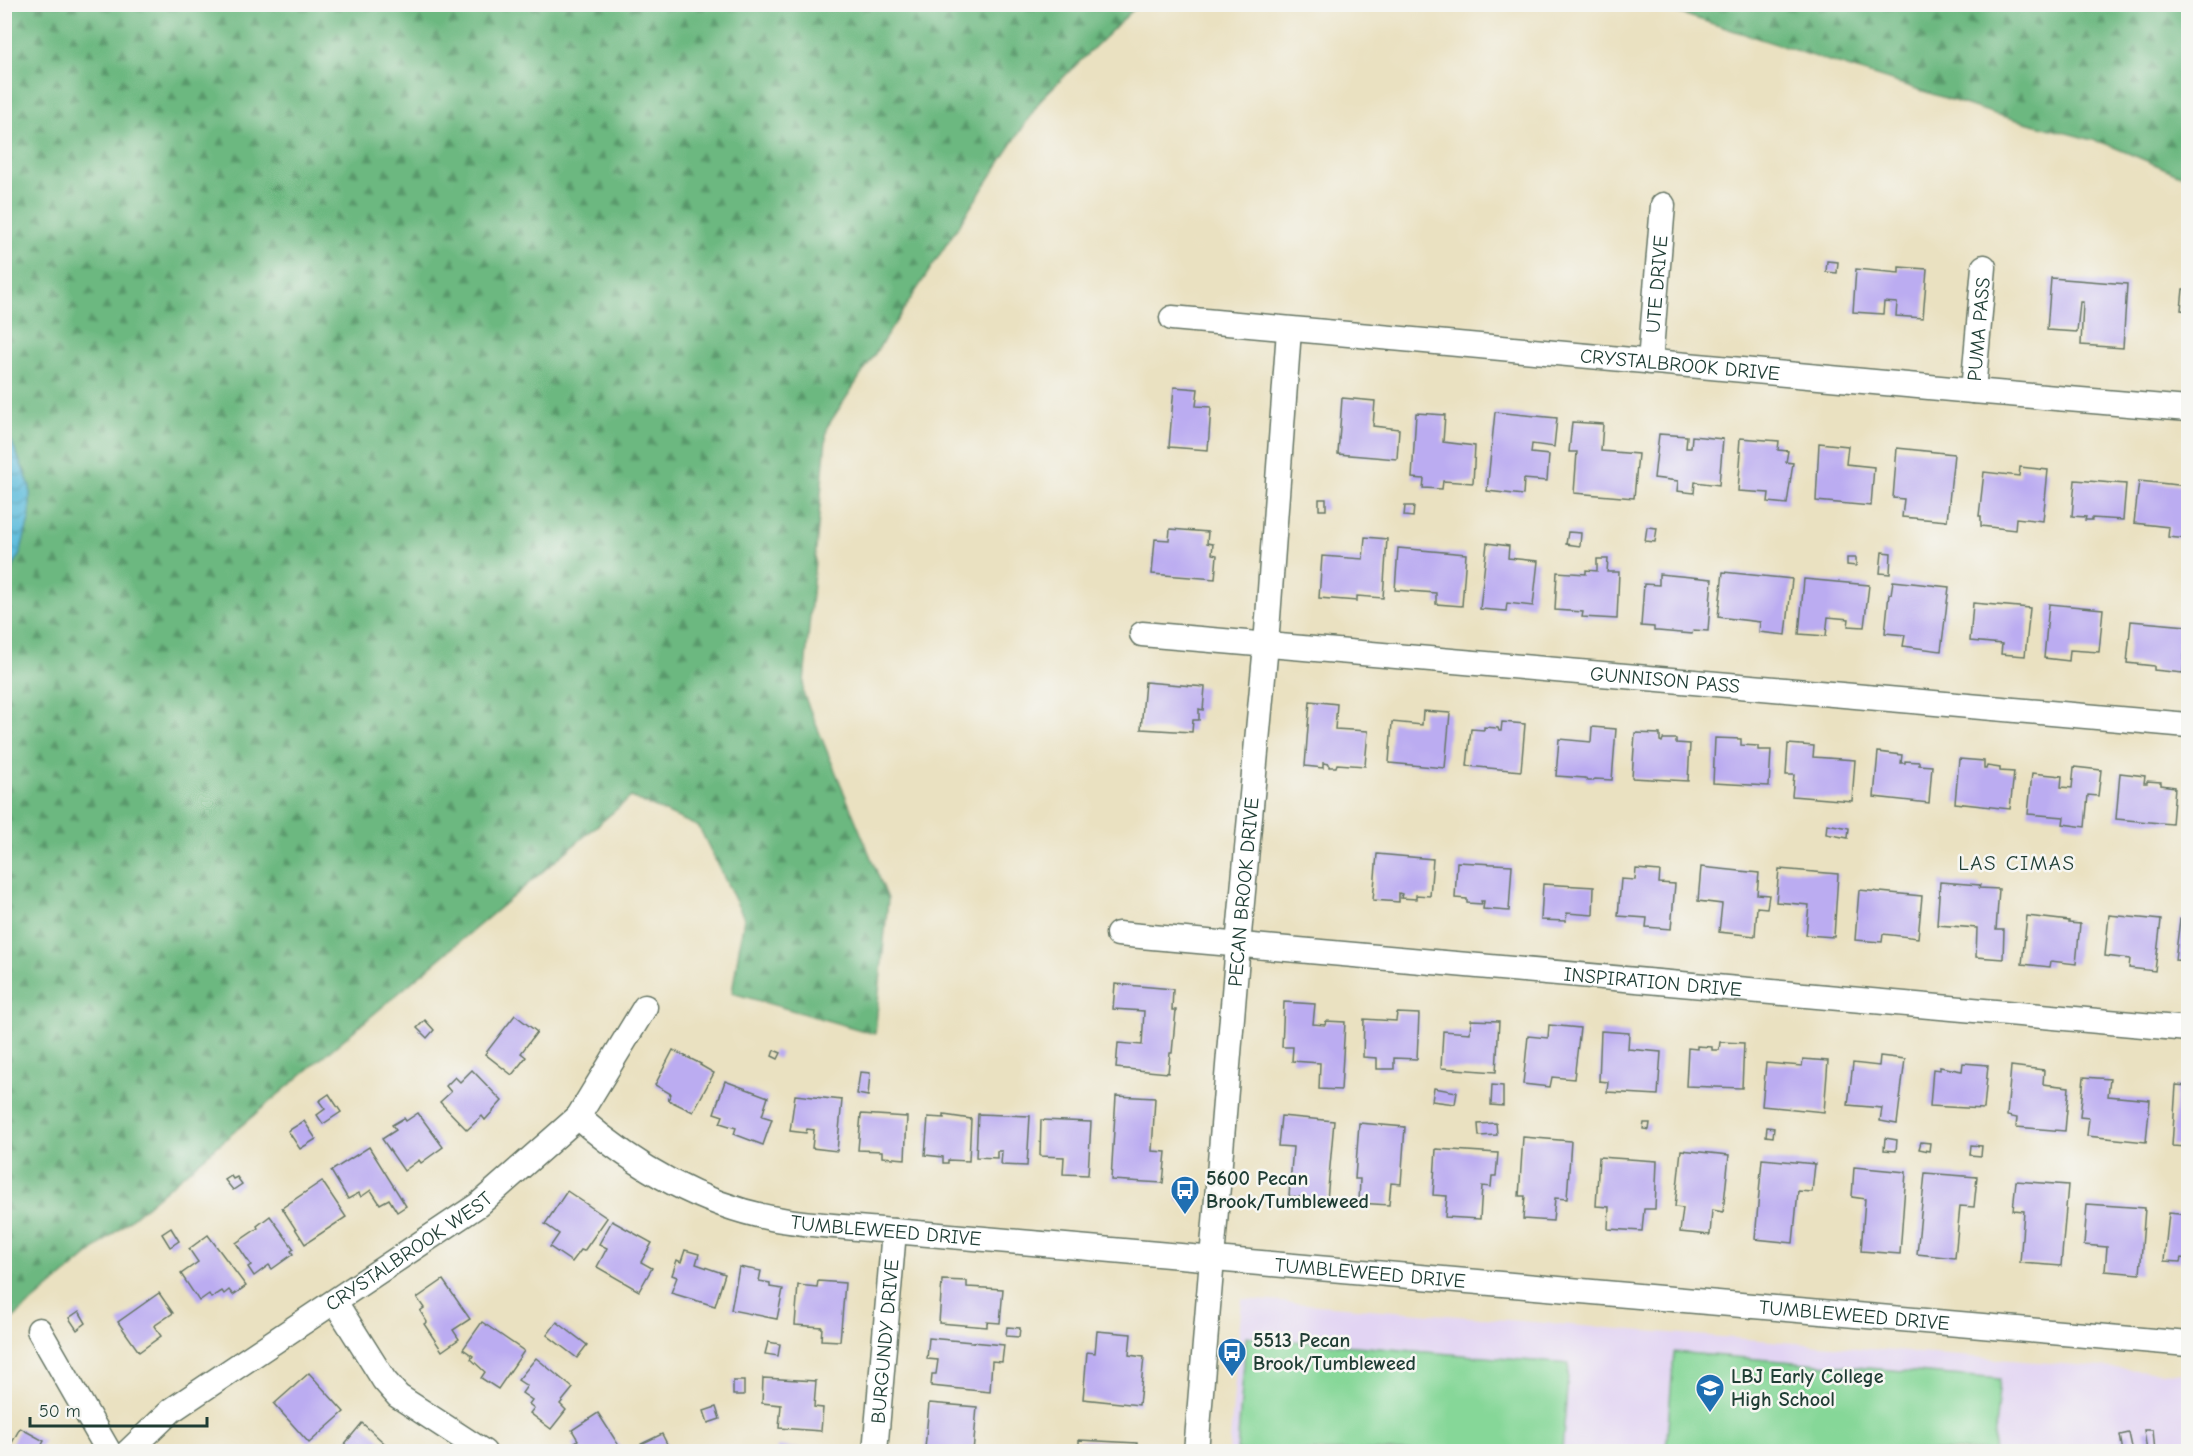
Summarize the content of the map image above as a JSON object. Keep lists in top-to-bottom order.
{
  "streets": {
    "street": [
      "UTE DRIVE",
      "PUMA PASS",
      "CRYSTALBROOK DRIVE",
      "GUNNISON PASS",
      "PECAN BROOK DRIVE",
      "INSPIRATION DRIVE",
      "TUMBLEWEED DRIVE",
      "CRYSTALBROOK WEST",
      "BURGUNDY DRIVE"
    ]
  },
  "crossings": [
    ["UTE DRIVE", "CRYSTALBROOK DRIVE"],
    ["PUMA PASS", "CRYSTALBROOK DRIVE"],
    ["CRYSTALBROOK DRIVE", "PECAN BROOK DRIVE"],
    ["GUNNISON PASS", "PECAN BROOK DRIVE"],
    ["PECAN BROOK DRIVE", "INSPIRATION DRIVE"],
    ["PECAN BROOK DRIVE", "TUMBLEWEED DRIVE"],
    ["TUMBLEWEED DRIVE", "CRYSTALBROOK WEST"],
    ["TUMBLEWEED DRIVE", "BURGUNDY DRIVE"]
  ],
  "districts": ["LAS CIMAS"],
  "places": {
    "bus stop": ["5600 Pecan Brook/Tumbleweed", "5513 Pecan Brook/Tumbleweed"],
    "school or university": ["LBJ Early College High School"]
  },
  "scale_bar": "50 m"
}
